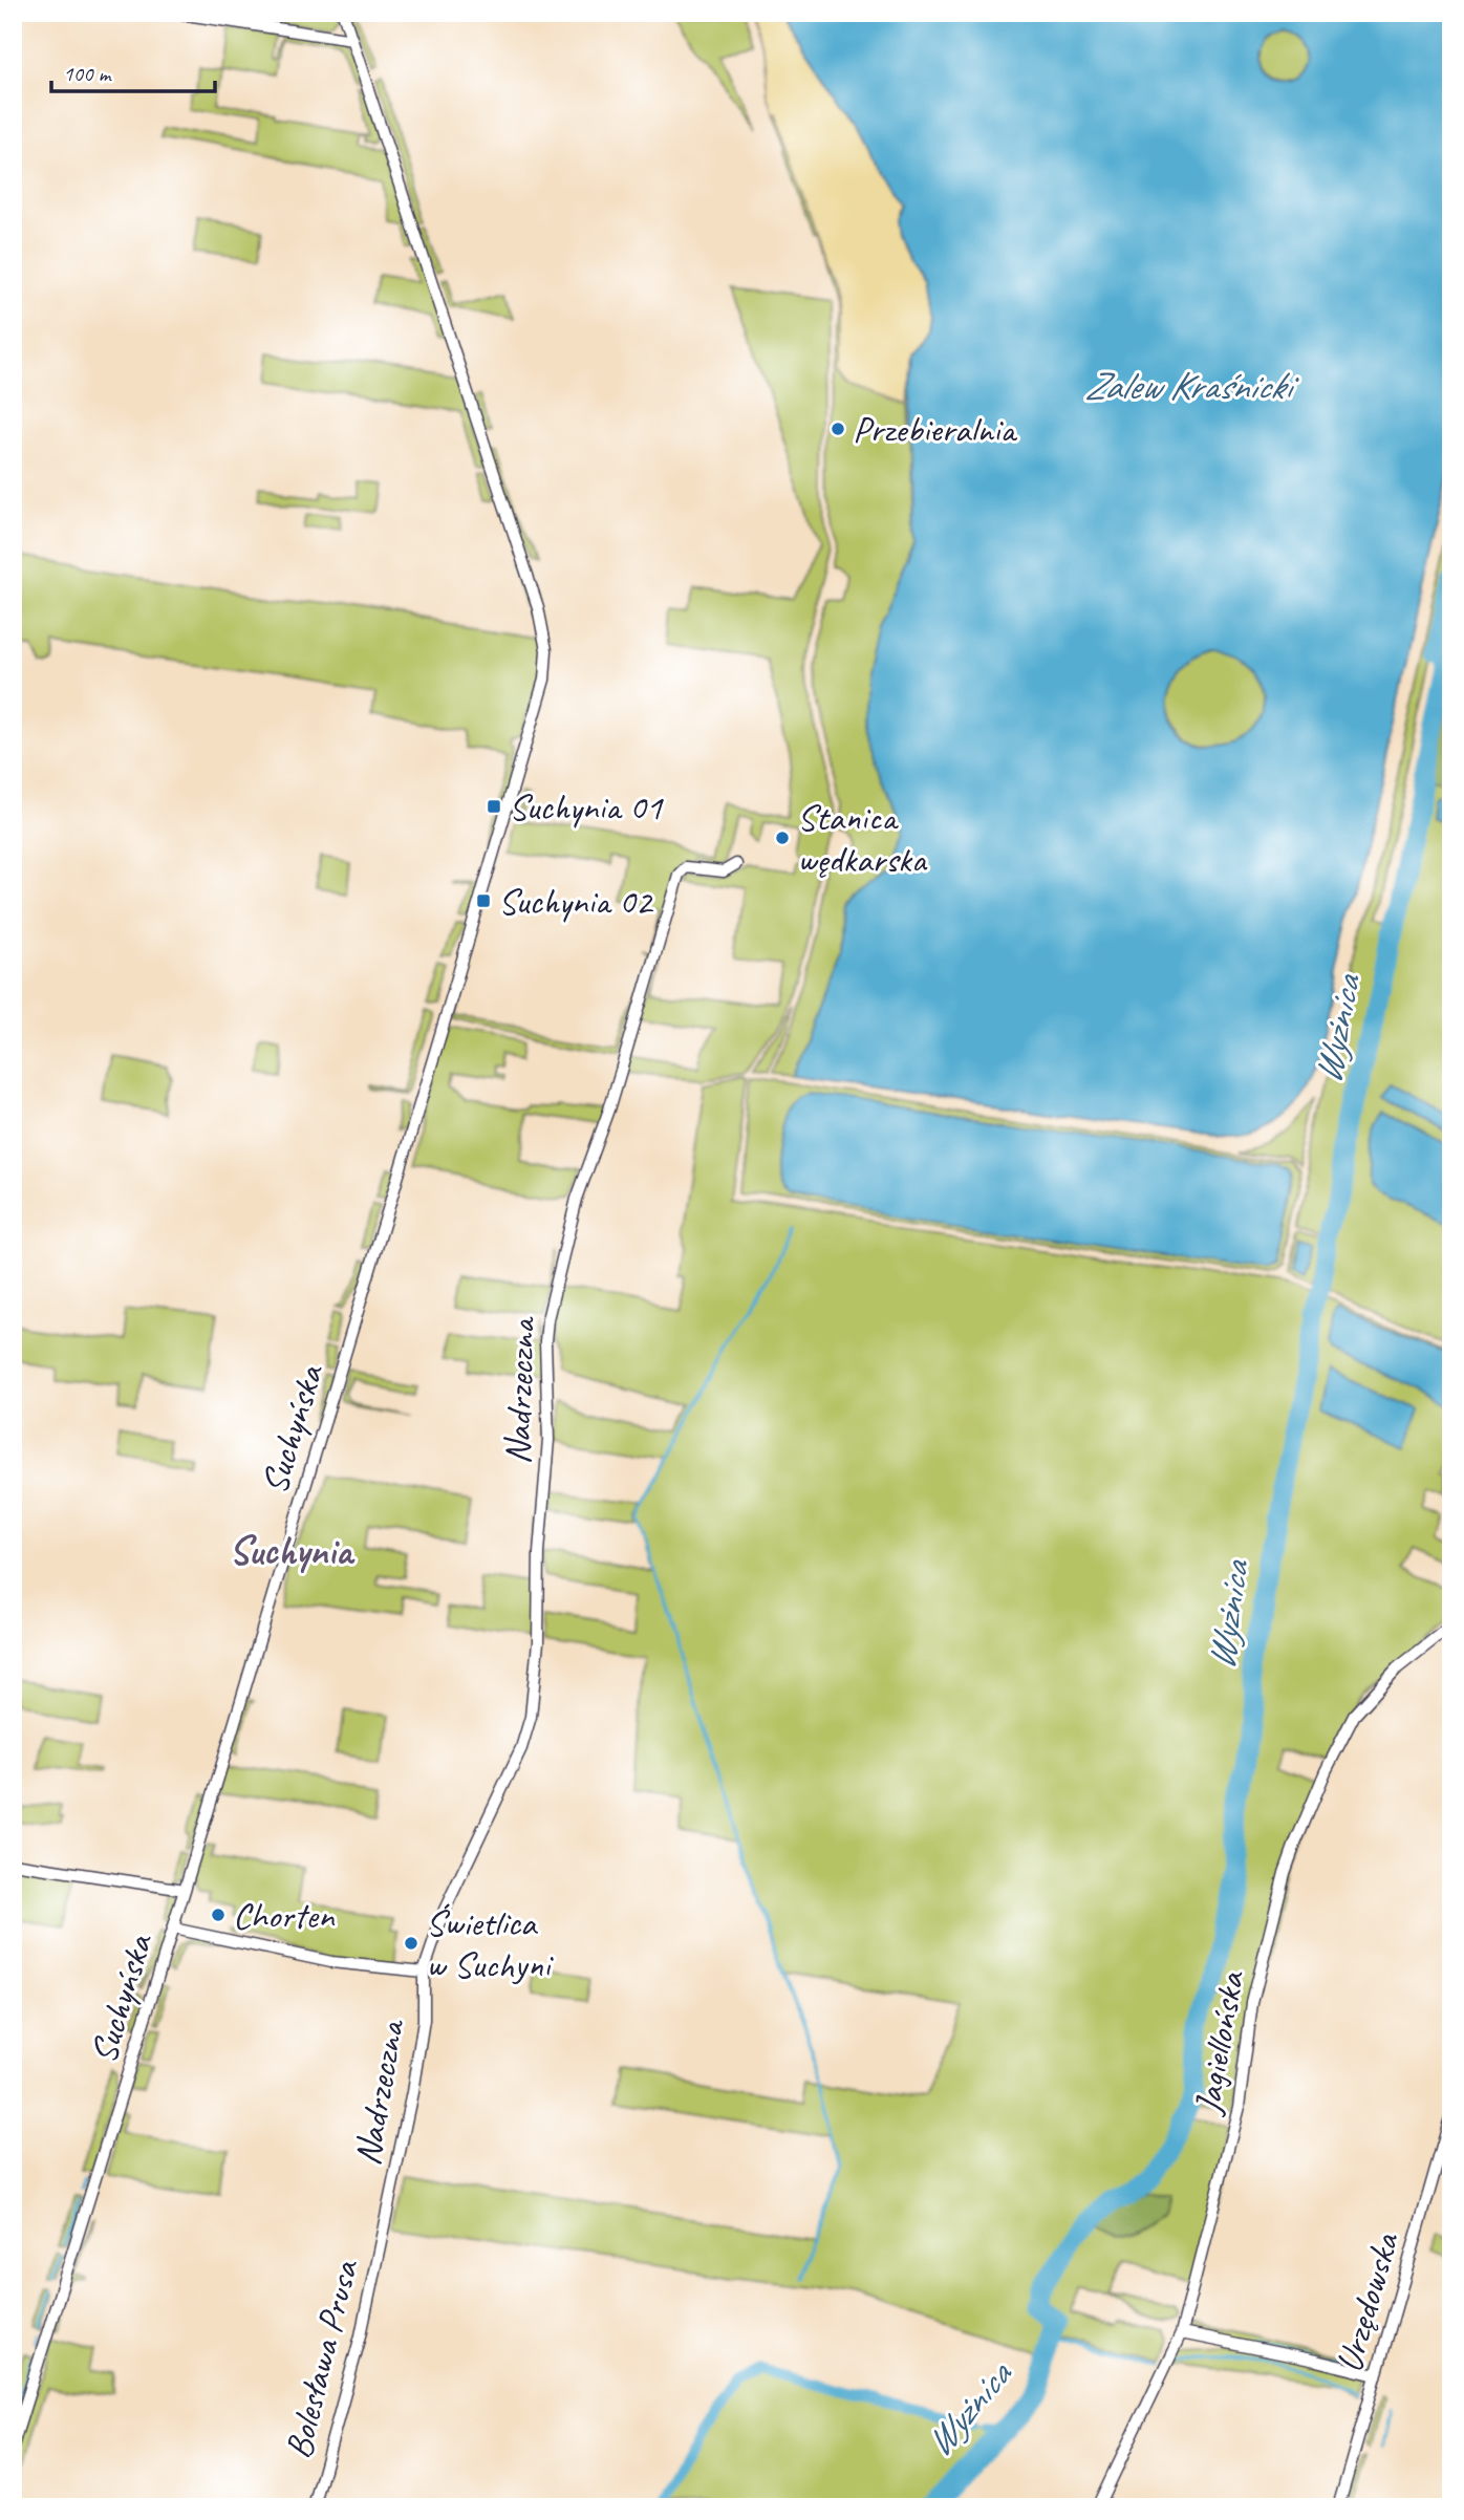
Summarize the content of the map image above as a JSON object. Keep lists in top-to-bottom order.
{
  "streets": {
    "street": [
      "Nadrzeczna",
      "Suchyńska",
      "Jagiellońska",
      "Urzędowska",
      "Bolesława Prusa"
    ]
  },
  "crossings": [
    ["Nadrzeczna", "Suchyńska"],
    ["Nadrzeczna", "Bolesława Prusa"]
  ],
  "districts": ["Suchynia"],
  "water": ["Zalew Kraśnicki", "Wyżnica"],
  "places": {
    "other": [
      "Przebieralnia",
      "Stanica wędkarska",
      "Chorten",
      "Świetlica w Suchyni"
    ],
    "transit": ["Suchynia 01", "Suchynia 02"]
  },
  "scale_bar": "100 m"
}
